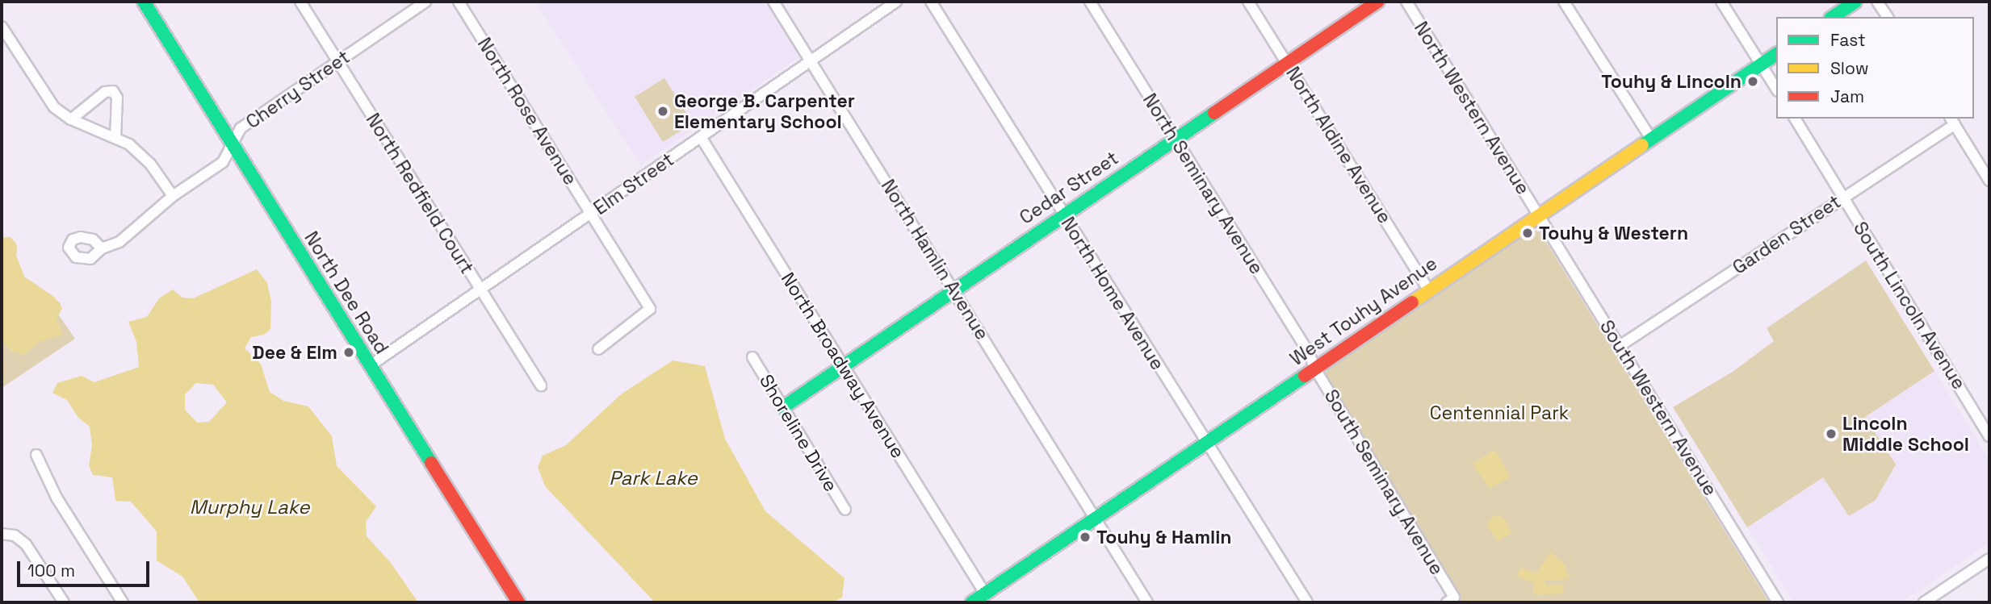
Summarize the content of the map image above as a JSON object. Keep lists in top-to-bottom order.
{
  "streets": {
    "main road": ["Cedar Street", "North Dee Road", "West Touhy Avenue"],
    "street": [
      "Cherry Street",
      "North Western Avenue",
      "North Rose Avenue",
      "North Aldine Avenue",
      "Elm Street",
      "North Seminary Avenue",
      "North Redfield Court",
      "Garden Street",
      "North Hamlin Avenue",
      "North Home Avenue",
      "South Lincoln Avenue",
      "North Broadway Avenue",
      "South Western Avenue",
      "Shoreline Drive",
      "South Seminary Avenue"
    ]
  },
  "crossings": [
    ["Cherry Street", "North Redfield Court"],
    ["Cherry Street", "North Dee Road"],
    ["North Western Avenue", "West Touhy Avenue"],
    ["North Western Avenue", "South Western Avenue"],
    ["North Rose Avenue", "Elm Street"],
    ["North Aldine Avenue", "Cedar Street"],
    ["North Aldine Avenue", "West Touhy Avenue"],
    ["Elm Street", "North Redfield Court"],
    ["Elm Street", "North Hamlin Avenue"],
    ["Elm Street", "North Dee Road"],
    ["Elm Street", "North Broadway Avenue"],
    ["North Seminary Avenue", "Cedar Street"],
    ["North Seminary Avenue", "West Touhy Avenue"],
    ["North Seminary Avenue", "South Seminary Avenue"],
    ["Cedar Street", "North Hamlin Avenue"],
    ["Cedar Street", "North Home Avenue"],
    ["Cedar Street", "North Broadway Avenue"],
    ["Cedar Street", "Shoreline Drive"],
    ["Garden Street", "South Lincoln Avenue"],
    ["Garden Street", "South Western Avenue"],
    ["North Hamlin Avenue", "West Touhy Avenue"],
    ["North Home Avenue", "West Touhy Avenue"],
    ["West Touhy Avenue", "North Broadway Avenue"],
    ["West Touhy Avenue", "South Western Avenue"],
    ["West Touhy Avenue", "South Seminary Avenue"]
  ],
  "water": ["Park Lake", "Murphy Lake"],
  "parks": ["Centennial Park"],
  "places": [
    "Touhy & Lincoln",
    "George B. Carpenter Elementary School",
    "Touhy & Western",
    "Dee & Elm",
    "Lincoln Middle School",
    "Touhy & Hamlin"
  ],
  "legend": ["Fast", "Slow", "Jam"],
  "scale_bar": "100 m"
}
